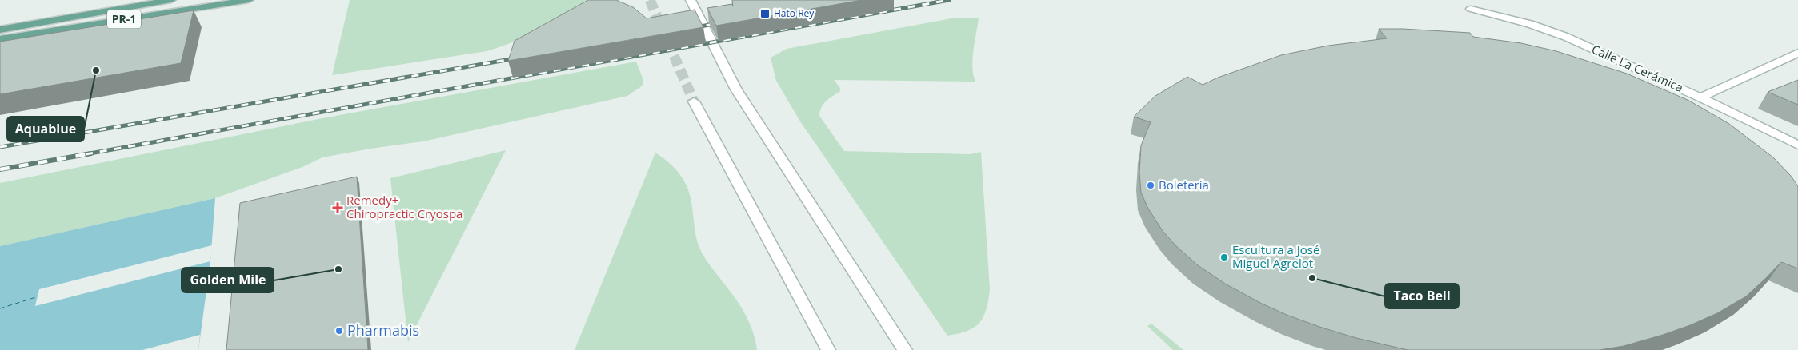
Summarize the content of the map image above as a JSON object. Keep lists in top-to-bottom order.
{
  "streets": {
    "main road": ["PR-1"],
    "street": ["Calle La Cerámica"]
  },
  "places": {
    "transit": ["Hato Rey"],
    "other": [
      "Aquablue",
      "Boletería",
      "Escultura a José Miguel Agrelot",
      "Golden Mile",
      "Taco Bell",
      "Pharmabis"
    ],
    "health": ["Remedy+ Chiropractic Cryospa"]
  }
}
